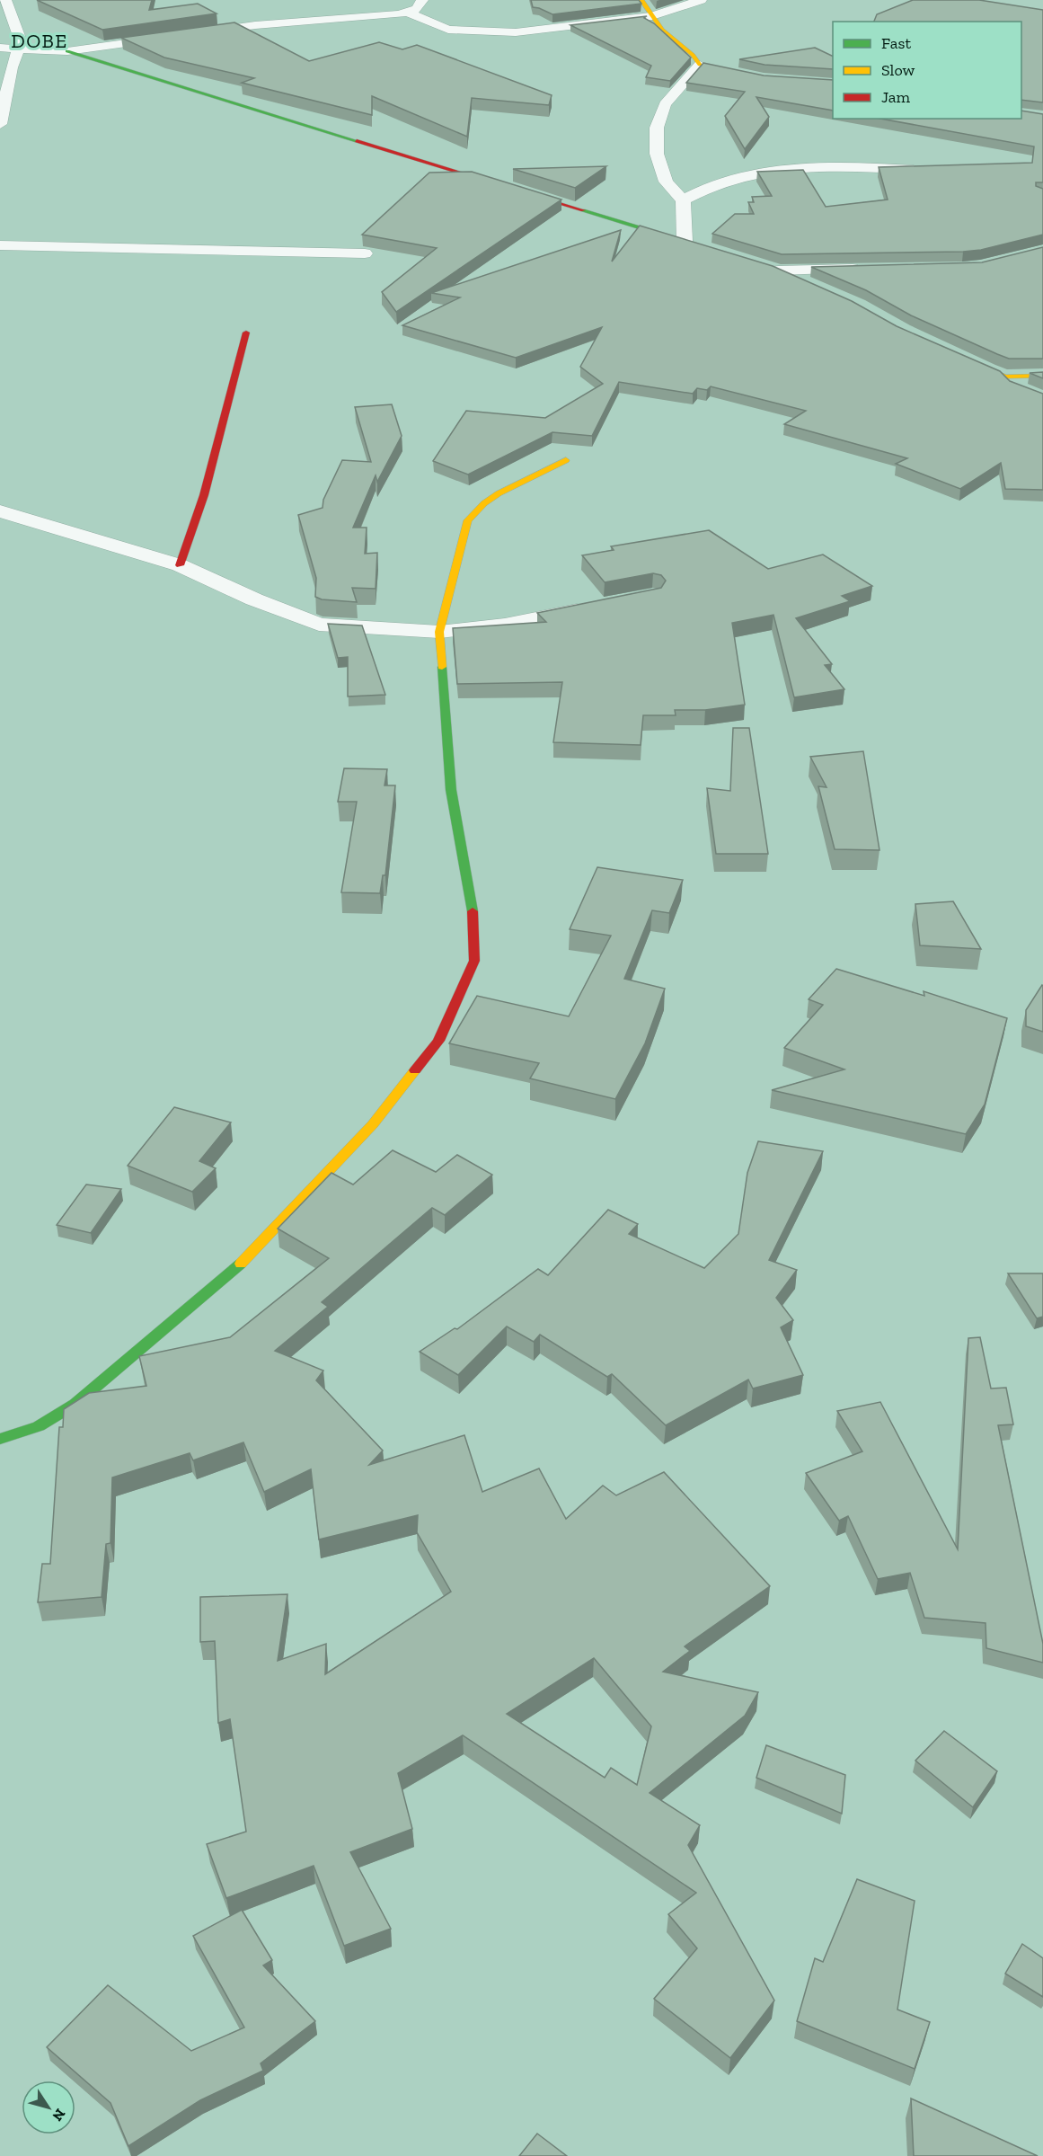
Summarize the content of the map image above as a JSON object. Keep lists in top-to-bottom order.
{
  "districts": ["DOBE"],
  "legend": ["Fast", "Slow", "Jam"],
  "north": "bottom right"
}
